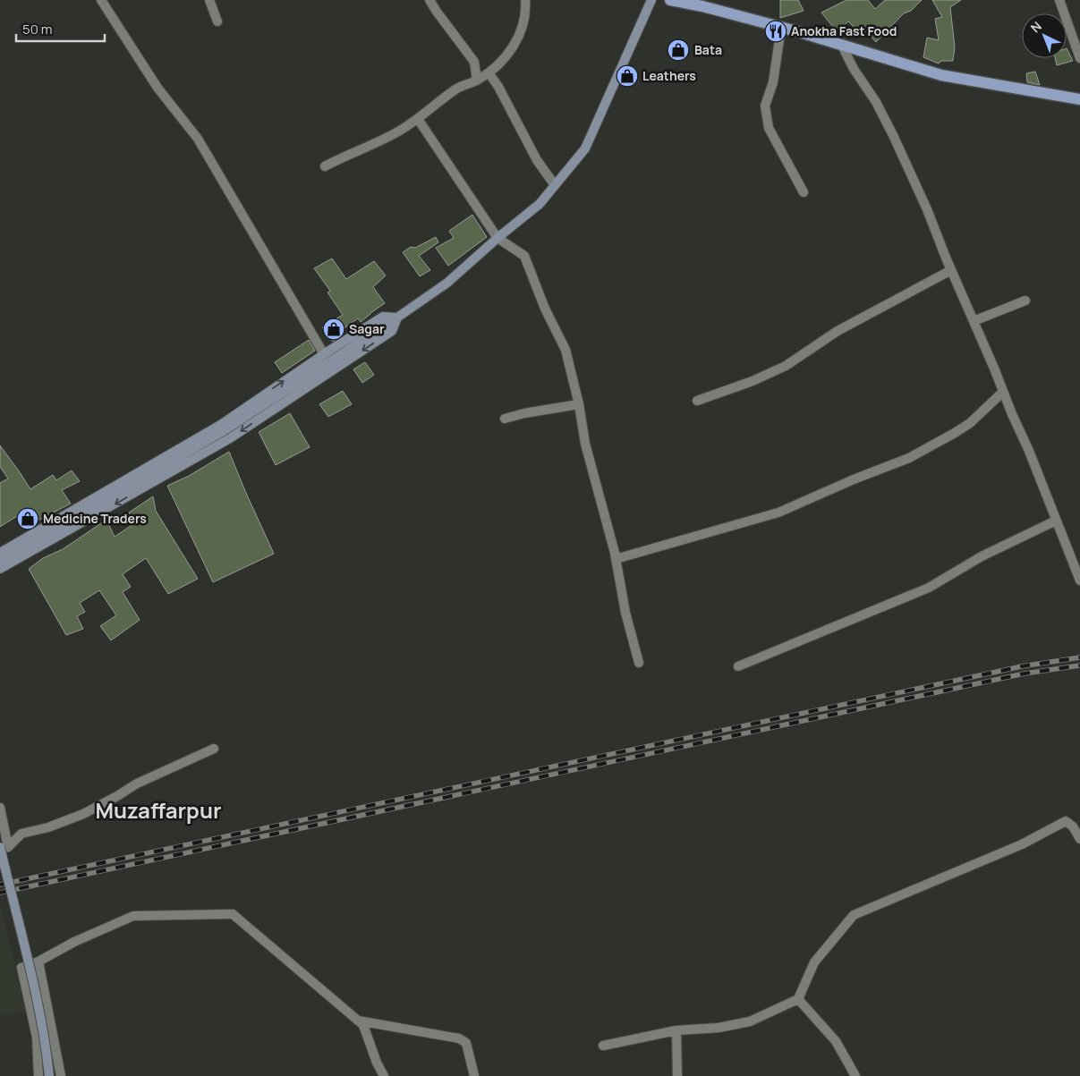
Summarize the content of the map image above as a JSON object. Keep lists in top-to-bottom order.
{
  "districts": ["Muzaffarpur"],
  "places": {
    "restaurant": ["Anokha Fast Food"],
    "shop": [
      "Bata",
      "Leathers",
      "Sagar",
      "Medicine Traders"
    ]
  },
  "scale_bar": "50 m",
  "north": "top left"
}
